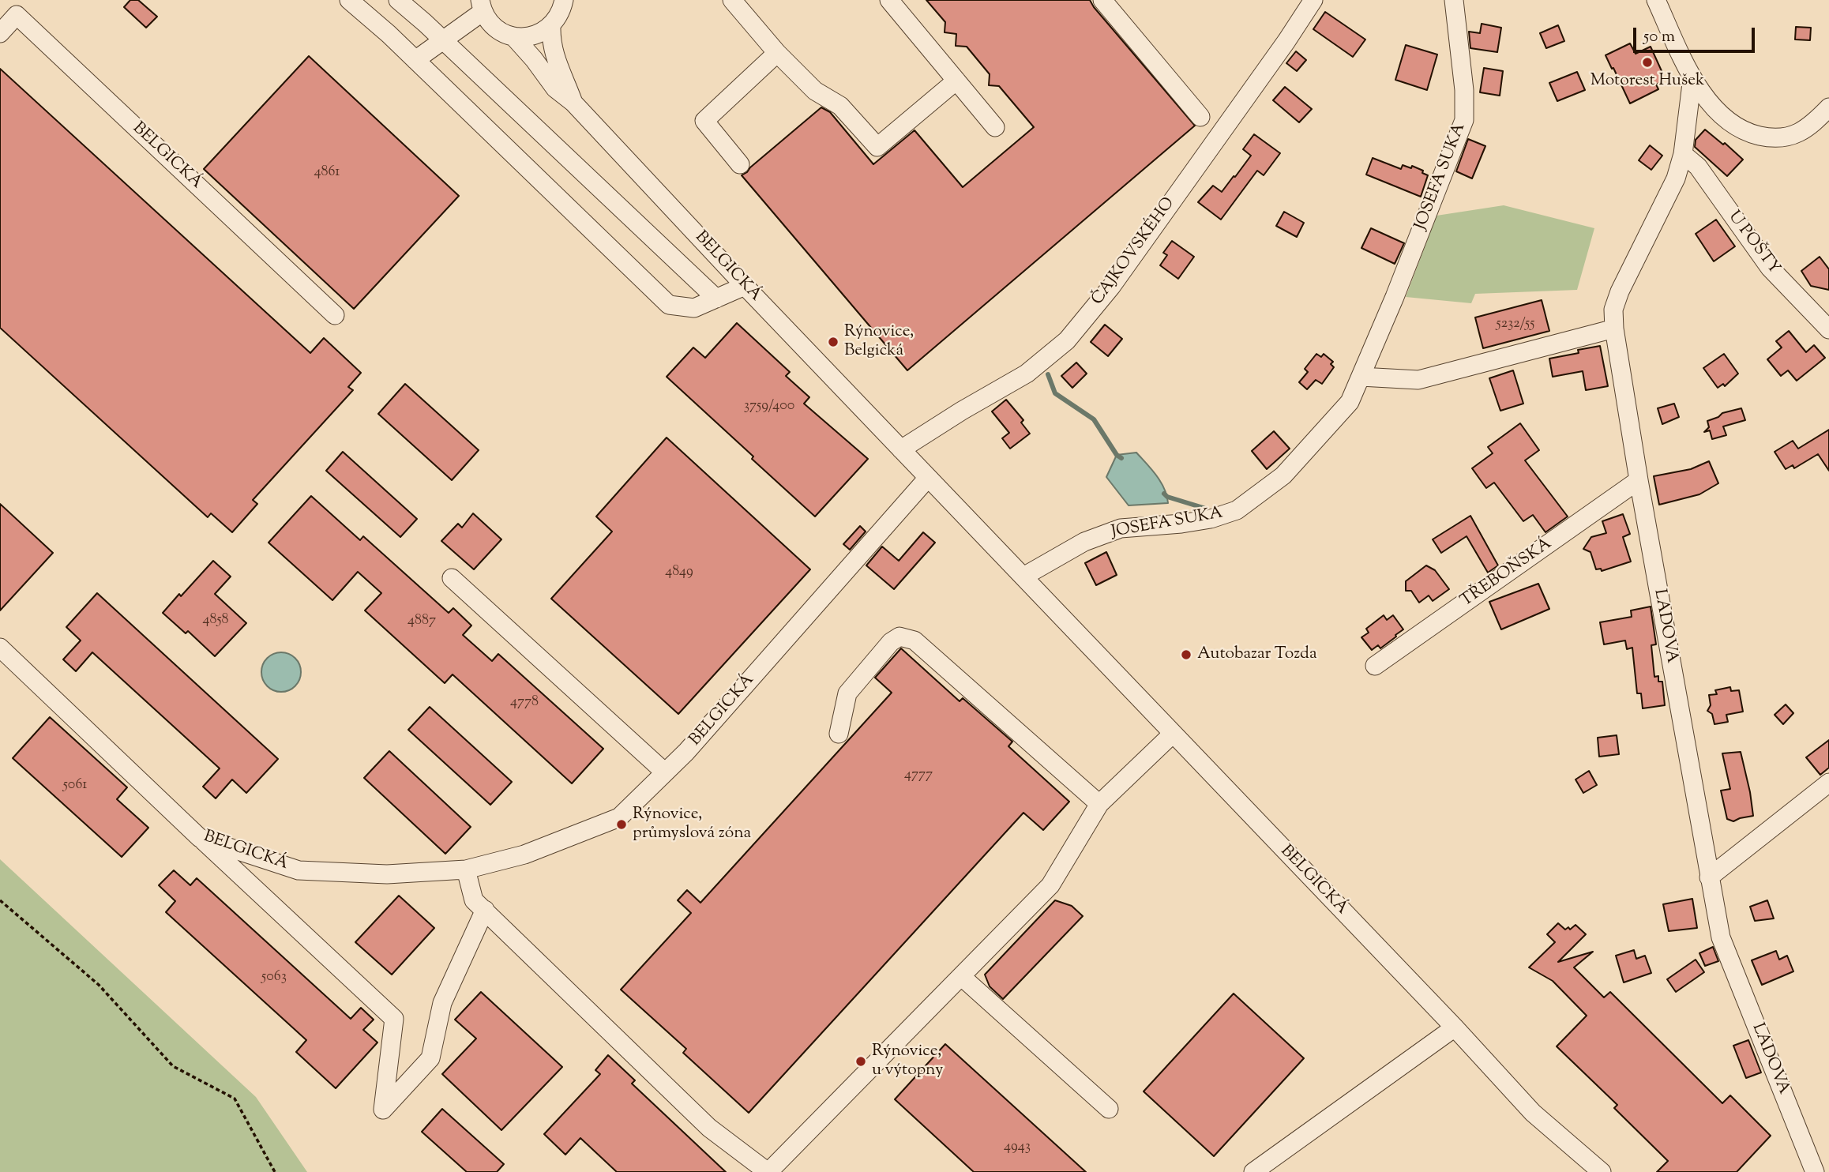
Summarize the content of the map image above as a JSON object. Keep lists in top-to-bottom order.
{
  "streets": {
    "street": [
      "BELGICKÁ",
      "JOSEFA SUKA",
      "U POŠTY",
      "ČAJKOVSKÉHO",
      "TŘEBOŇSKÁ",
      "LADOVA"
    ]
  },
  "crossings": [
    ["BELGICKÁ", "JOSEFA SUKA"],
    ["BELGICKÁ", "ČAJKOVSKÉHO"],
    ["U POŠTY", "LADOVA"],
    ["TŘEBOŇSKÁ", "LADOVA"]
  ],
  "places": [
    "Motorest Hušek",
    "Rýnovice, Belgická",
    "Autobazar Tozda",
    "Rýnovice, průmyslová zóna",
    "Rýnovice, u výtopny"
  ],
  "house_numbers": [
    "4861",
    "5232/55",
    "3759/400",
    "4849",
    "4858",
    "4887",
    "4778",
    "4777",
    "5061",
    "5063",
    "4943"
  ],
  "scale_bar": "50 m"
}
